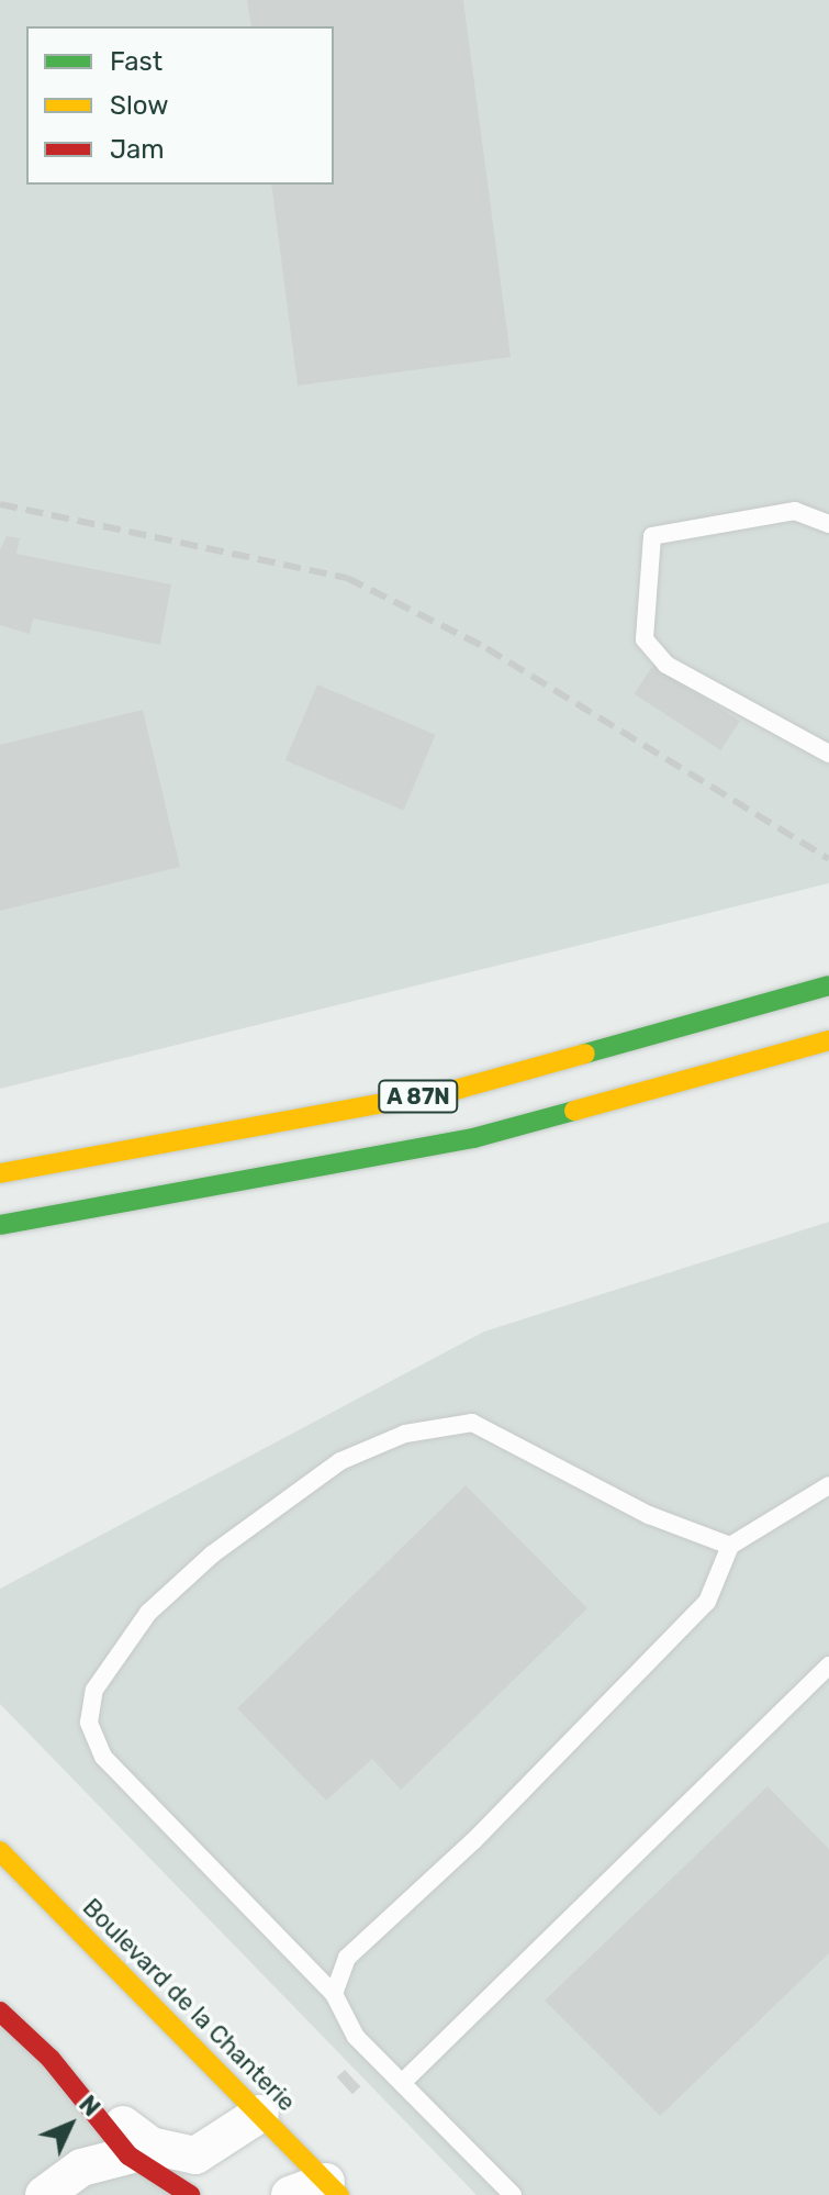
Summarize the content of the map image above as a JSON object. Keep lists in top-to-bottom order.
{
  "streets": {
    "main road": ["A 87N", "Boulevard de la Chanterie"]
  },
  "legend": ["Fast", "Slow", "Jam"],
  "north": "top right"
}
